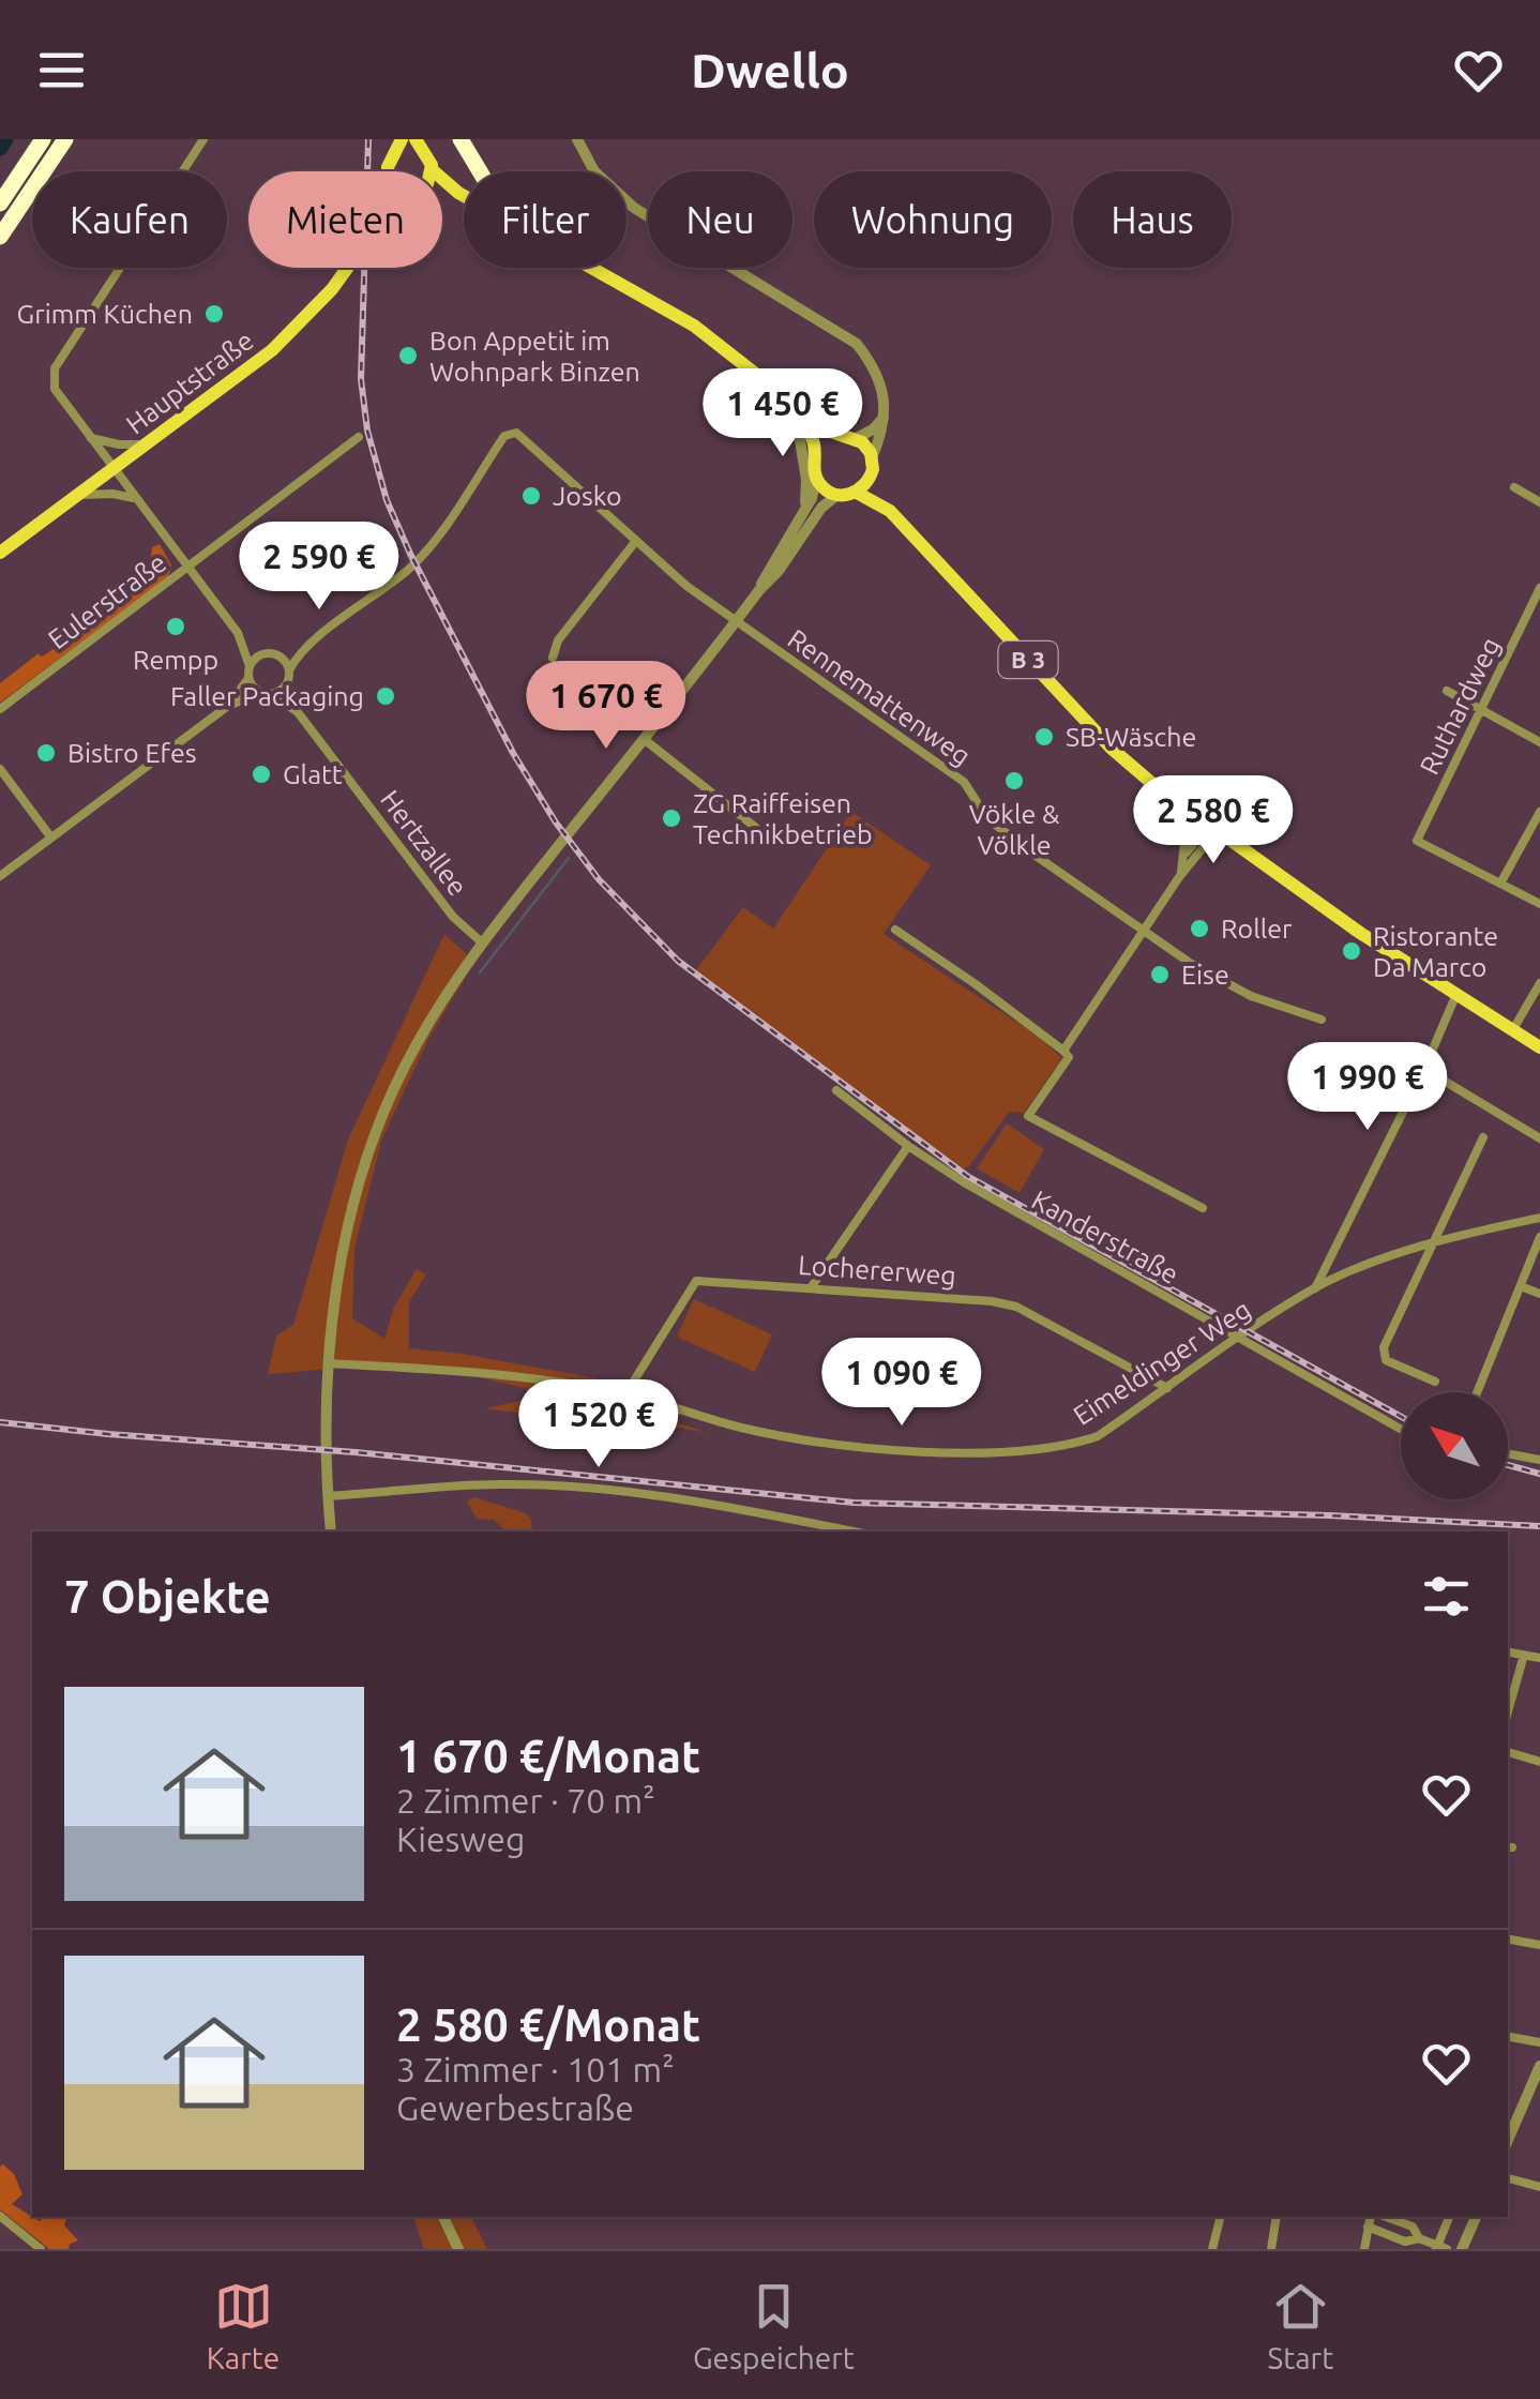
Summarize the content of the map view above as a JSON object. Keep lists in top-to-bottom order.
{
  "streets": {
    "main road": ["Hauptstraße", "B 3"],
    "street": [
      "Eulerstraße",
      "Rennemattenweg",
      "Ruthardweg",
      "Hertzallee",
      "Kanderstraße",
      "Lochererweg",
      "Eimeldinger Weg"
    ]
  },
  "crossings": [
    ["Kanderstraße", "Eimeldinger Weg"],
    ["Lochererweg", "Eimeldinger Weg"]
  ],
  "places": [
    "Grimm Küchen",
    "Bon Appetit im Wohnpark Binzen",
    "Josko",
    "Rempp",
    "Faller Packaging",
    "SB-Wäsche",
    "Bistro Efes",
    "Glatt",
    "Vökle & Völkle",
    "ZG Raiffeisen Technikbetrieb",
    "Roller",
    "Ristorante Da Marco",
    "Eise"
  ],
  "north": "top left",
  "page": {
    "header": "Dwello",
    "chip": [
      "Kaufen",
      "Mieten",
      "Filter",
      "Neu",
      "Wohnung",
      "Haus"
    ],
    "price": [
      "1 450 €",
      "2 590 €",
      "1 670 €",
      "2 580 €",
      "1 990 €",
      "1 090 €",
      "1 520 €"
    ],
    "heading": "7 Objekte",
    "list": [
      {
        "name": "1 670 €/Monat",
        "note": "2 Zimmer · 70 m² · Kiesweg"
      },
      {
        "name": "2 580 €/Monat",
        "note": "3 Zimmer · 101 m² · Gewerbestraße"
      }
    ],
    "tabs": ["Karte", "Gespeichert", "Start"]
  }
}
